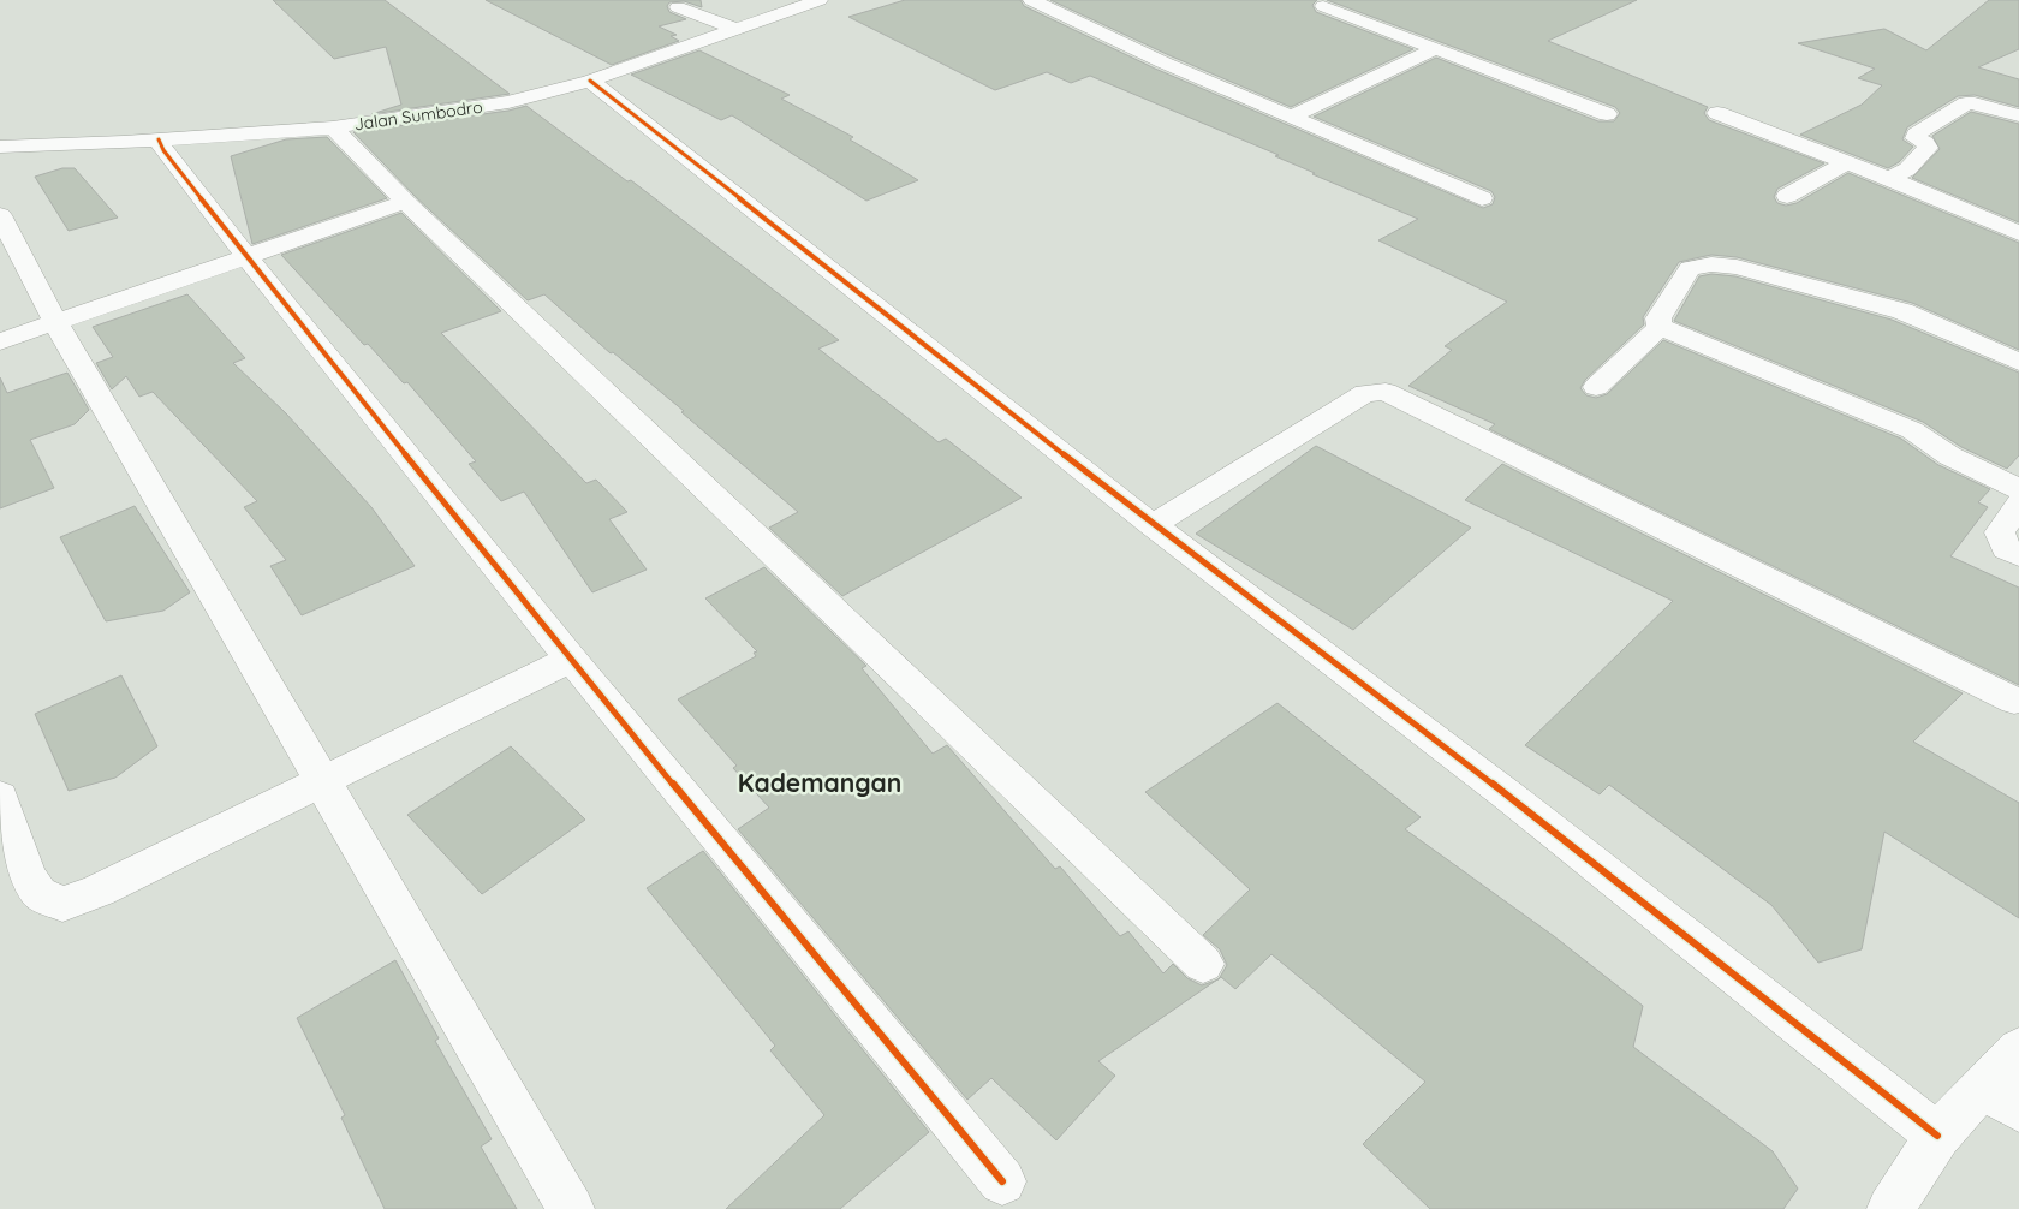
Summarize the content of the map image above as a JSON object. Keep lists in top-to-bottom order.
{
  "streets": {
    "street": ["Jalan Sumbodro"]
  },
  "districts": ["Kademangan"]
}
